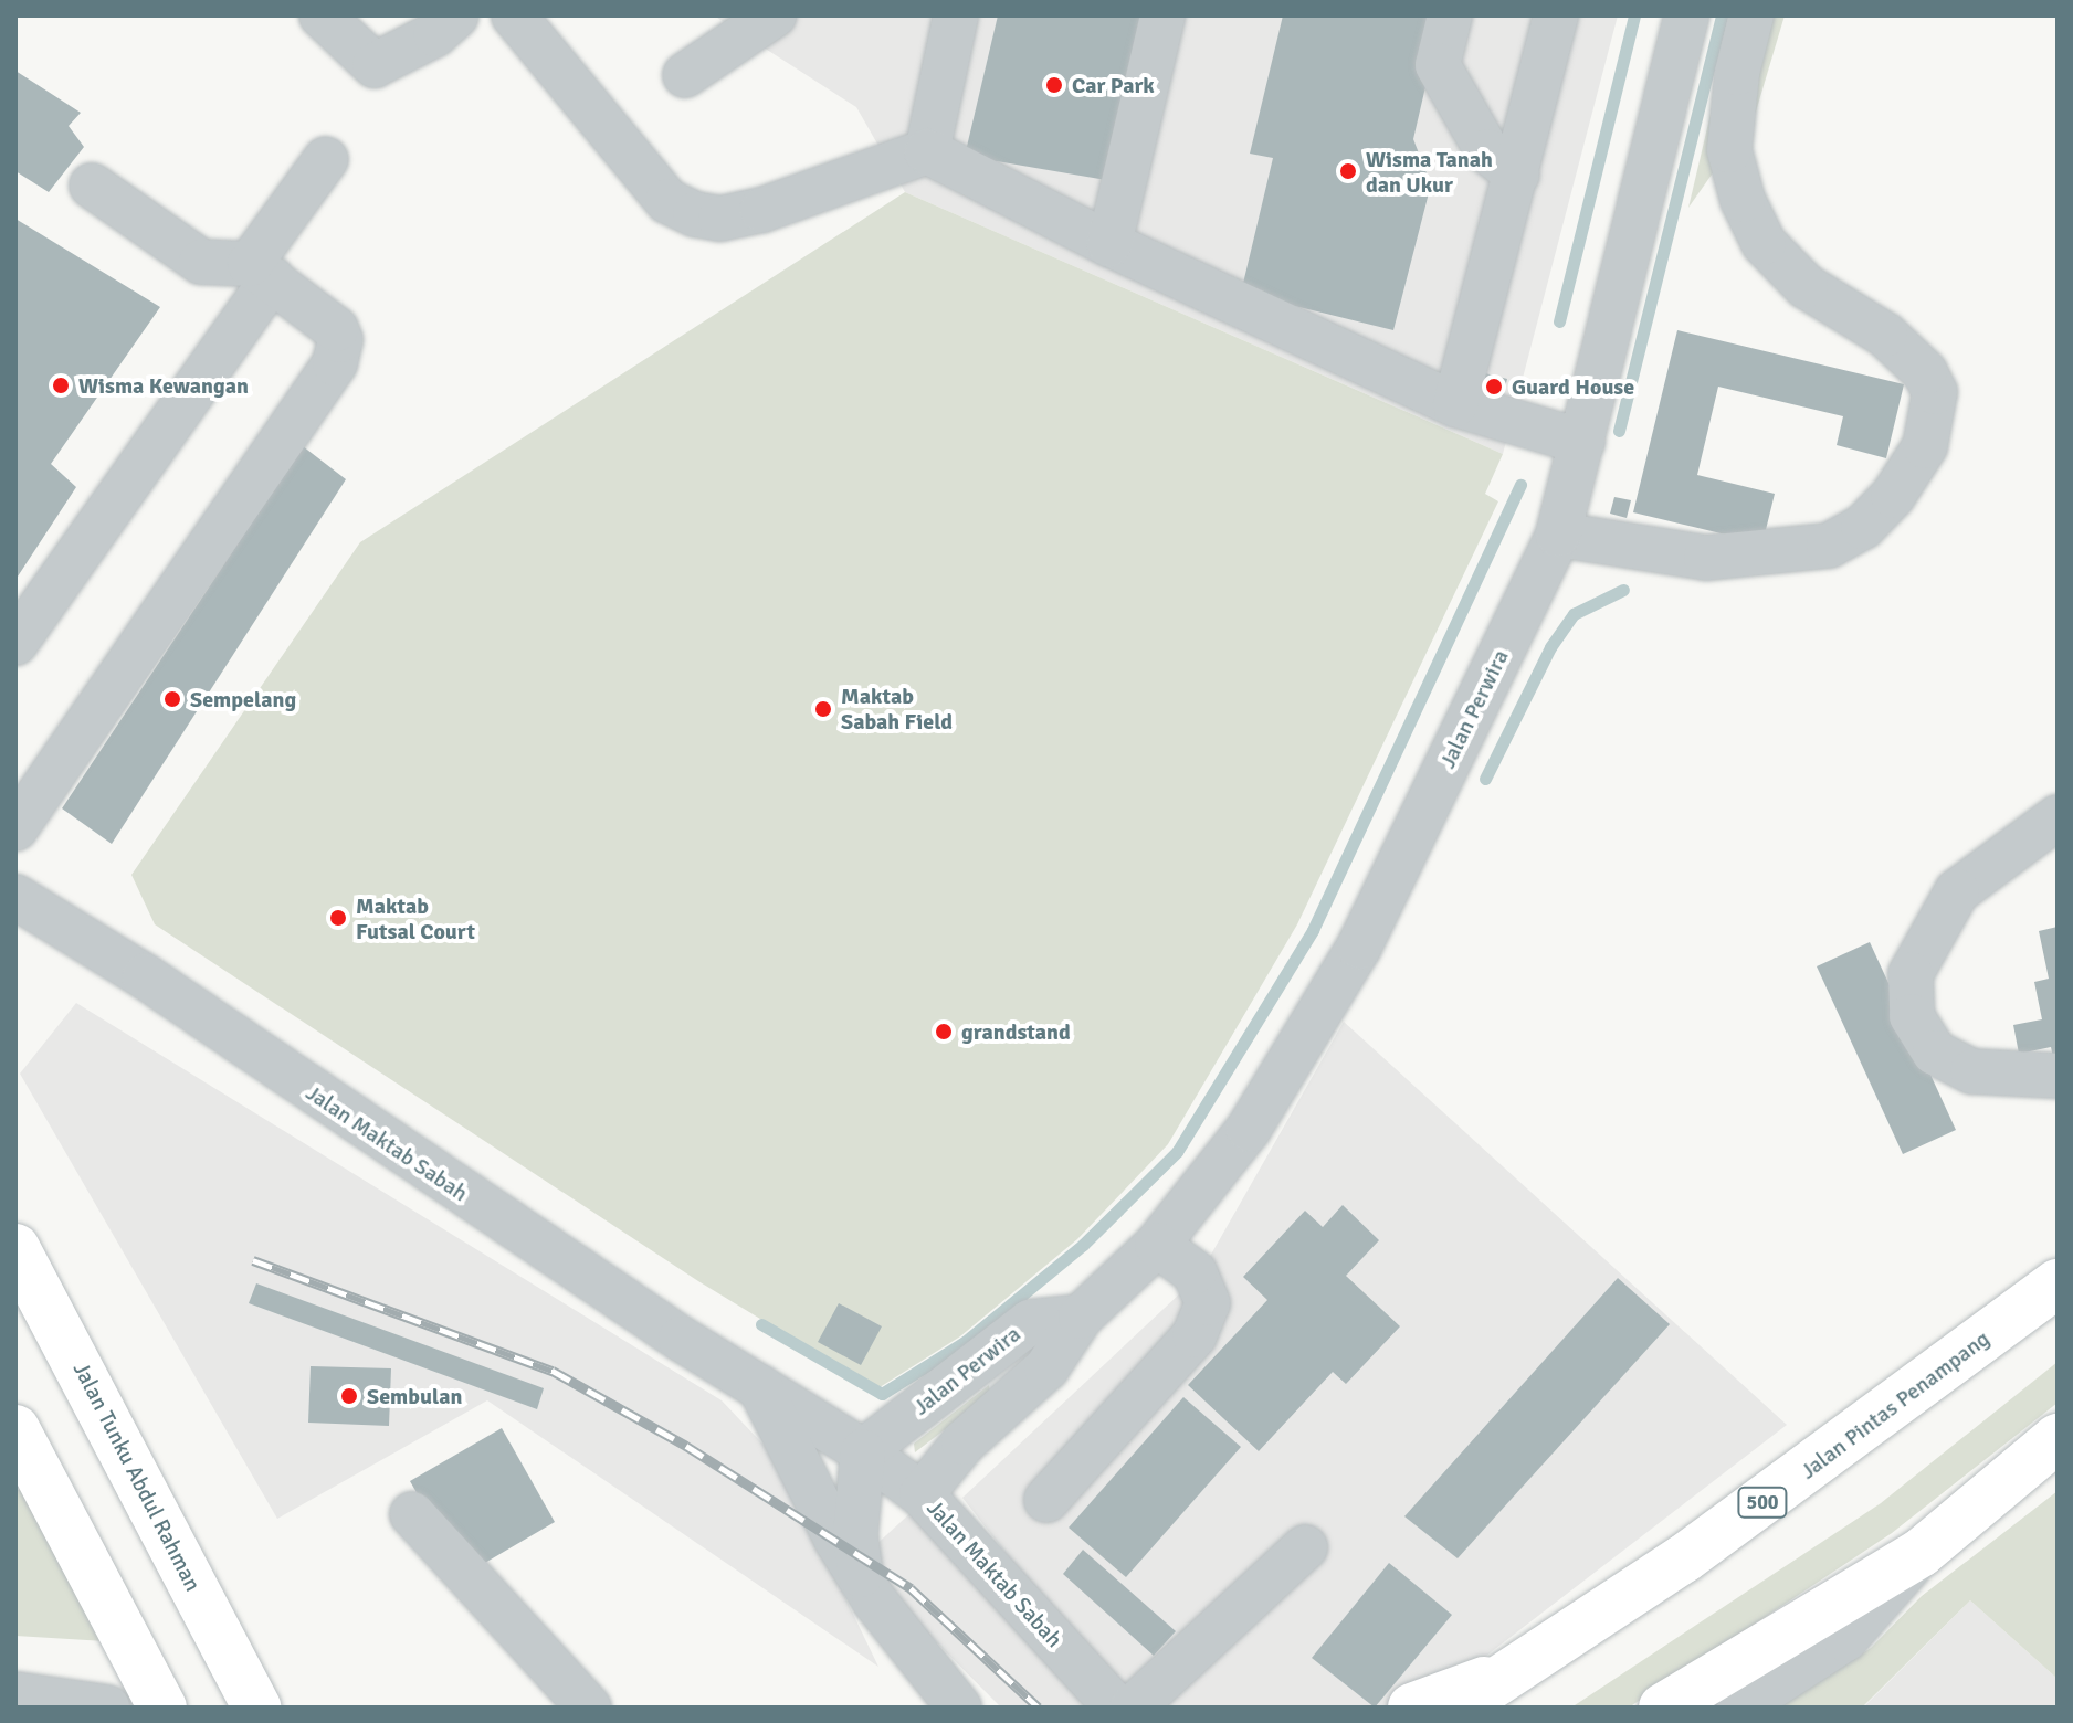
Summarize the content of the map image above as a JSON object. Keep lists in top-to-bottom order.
{
  "streets": {
    "main road": ["Jalan Pintas Penampang", "Jalan Tunku Abdul Rahman", "500"],
    "street": ["Jalan Perwira", "Jalan Maktab Sabah"]
  },
  "crossings": [
    ["Jalan Perwira", "Jalan Maktab Sabah"]
  ],
  "places": [
    "Car Park",
    "Wisma Tanah dan Ukur",
    "Wisma Kewangan",
    "Guard House",
    "Sempelang",
    "Maktab Sabah Field",
    "Maktab Futsal Court",
    "grandstand",
    "Sembulan"
  ]
}
